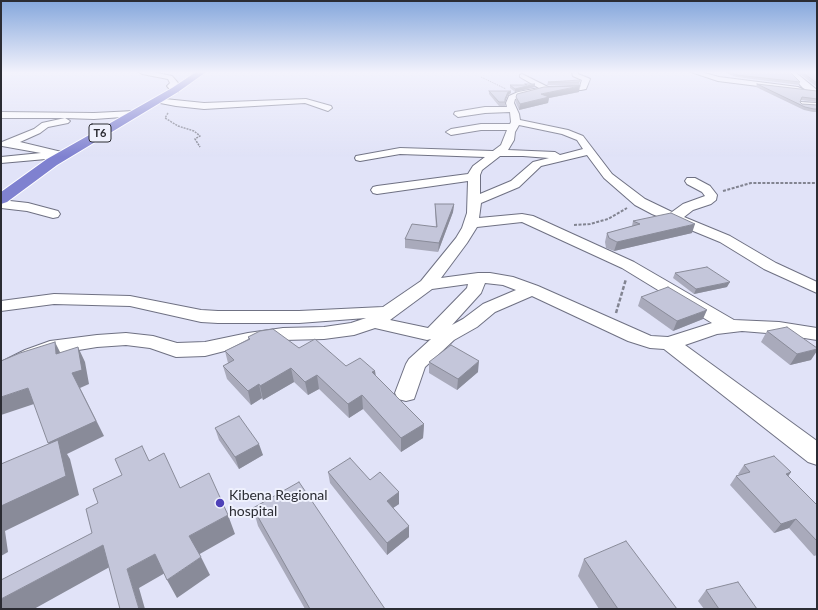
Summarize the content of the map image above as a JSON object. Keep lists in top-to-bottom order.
{
  "streets": {
    "highway": ["T6"]
  },
  "places": ["Kibena Regional hospital"]
}
